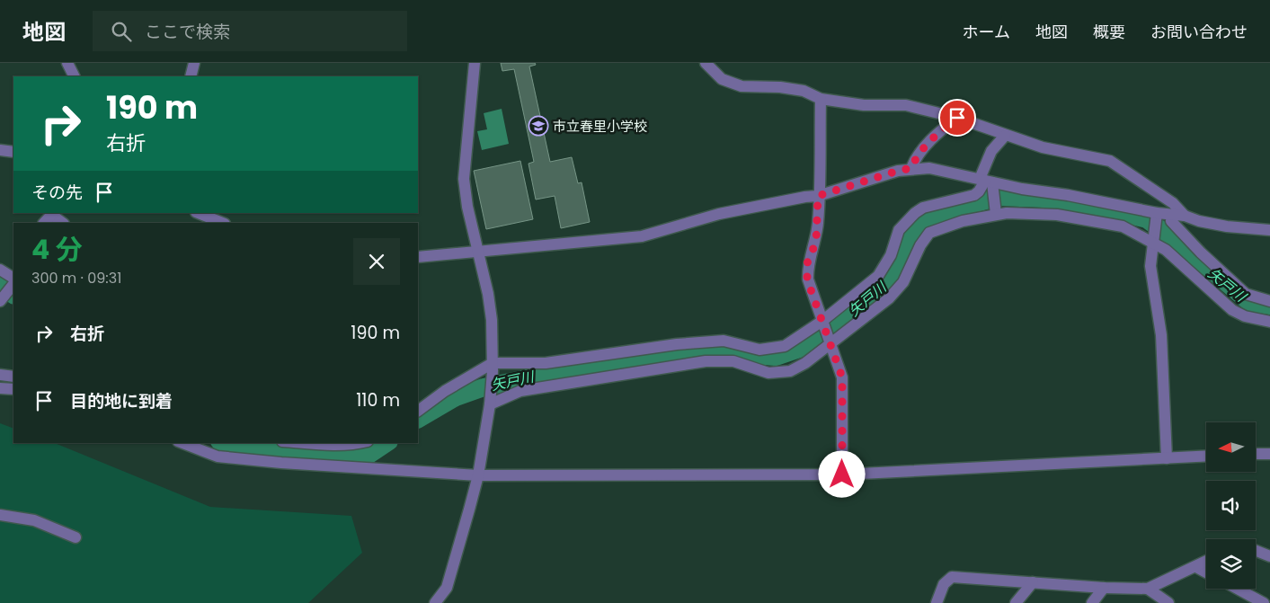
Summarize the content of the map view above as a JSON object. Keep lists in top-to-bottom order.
{
  "water": ["矢戸川"],
  "places": {
    "school or university": ["市立春里小学校"]
  },
  "north": "left",
  "page": {
    "header": "地図",
    "search": "ここで検索",
    "nav": [
      "ホーム",
      "地図",
      "概要",
      "お問い合わせ"
    ],
    "turn": ["190 m", "右折"],
    "then": "その先",
    "heading": ["4 分", "300 m · 09:31"],
    "list": [
      {
        "name": "右折",
        "value": "190 m"
      },
      {
        "name": "目的地に到着",
        "value": "110 m"
      }
    ]
  }
}
